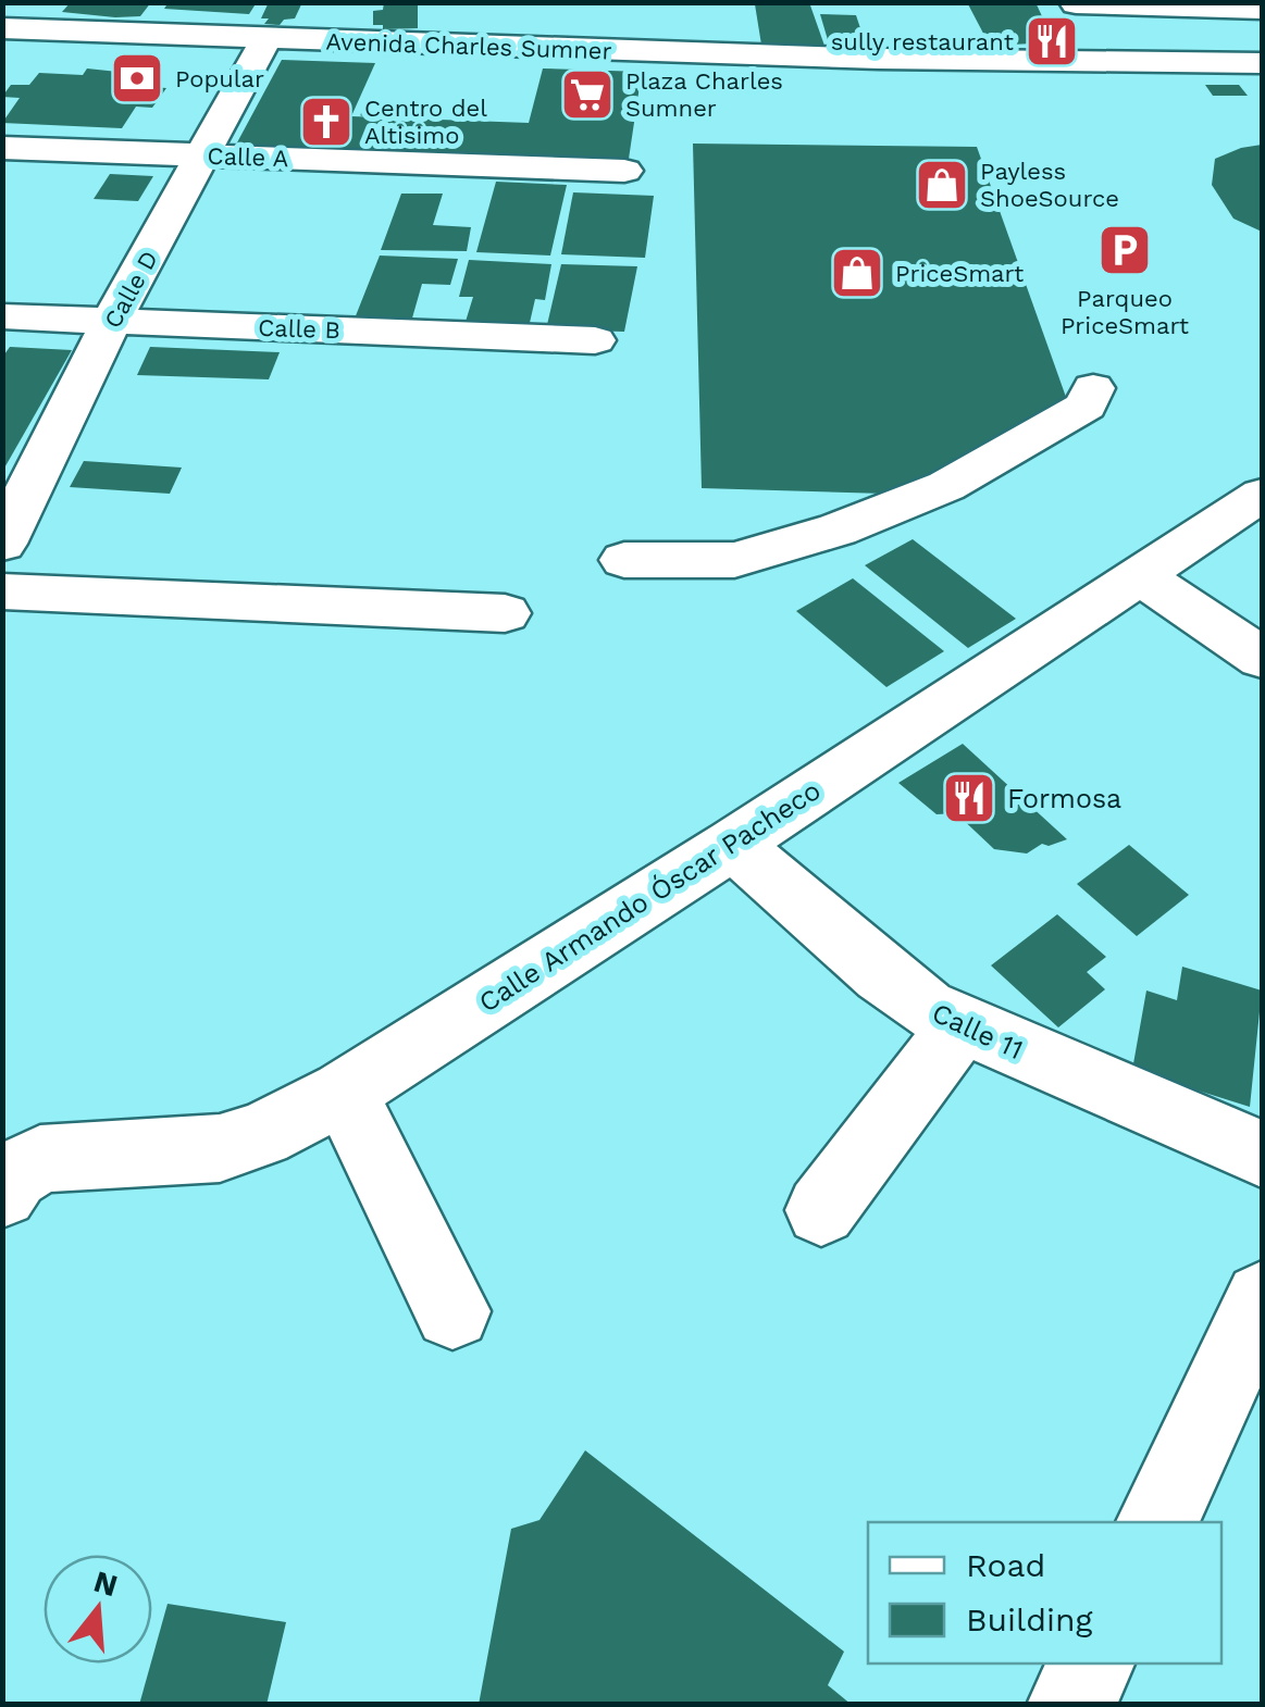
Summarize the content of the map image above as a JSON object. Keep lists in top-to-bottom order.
{
  "streets": {
    "street": [
      "Avenida Charles Sumner",
      "Calle A",
      "Calle D",
      "Calle B",
      "Calle Armando Óscar Pacheco",
      "Calle 11"
    ]
  },
  "crossings": [
    ["Avenida Charles Sumner", "Calle D"],
    ["Calle A", "Calle D"],
    ["Calle D", "Calle B"],
    ["Calle Armando Óscar Pacheco", "Calle 11"]
  ],
  "places": {
    "restaurant": ["sully restaurant", "Formosa"],
    "bank": ["Popular"],
    "supermarket": ["Plaza Charles Sumner"],
    "church": ["Centro del Altisimo"],
    "shop": ["Payless ShoeSource", "PriceSmart"],
    "parking": ["Parqueo PriceSmart"]
  },
  "legend": ["Road", "Building"],
  "north": "top"
}
